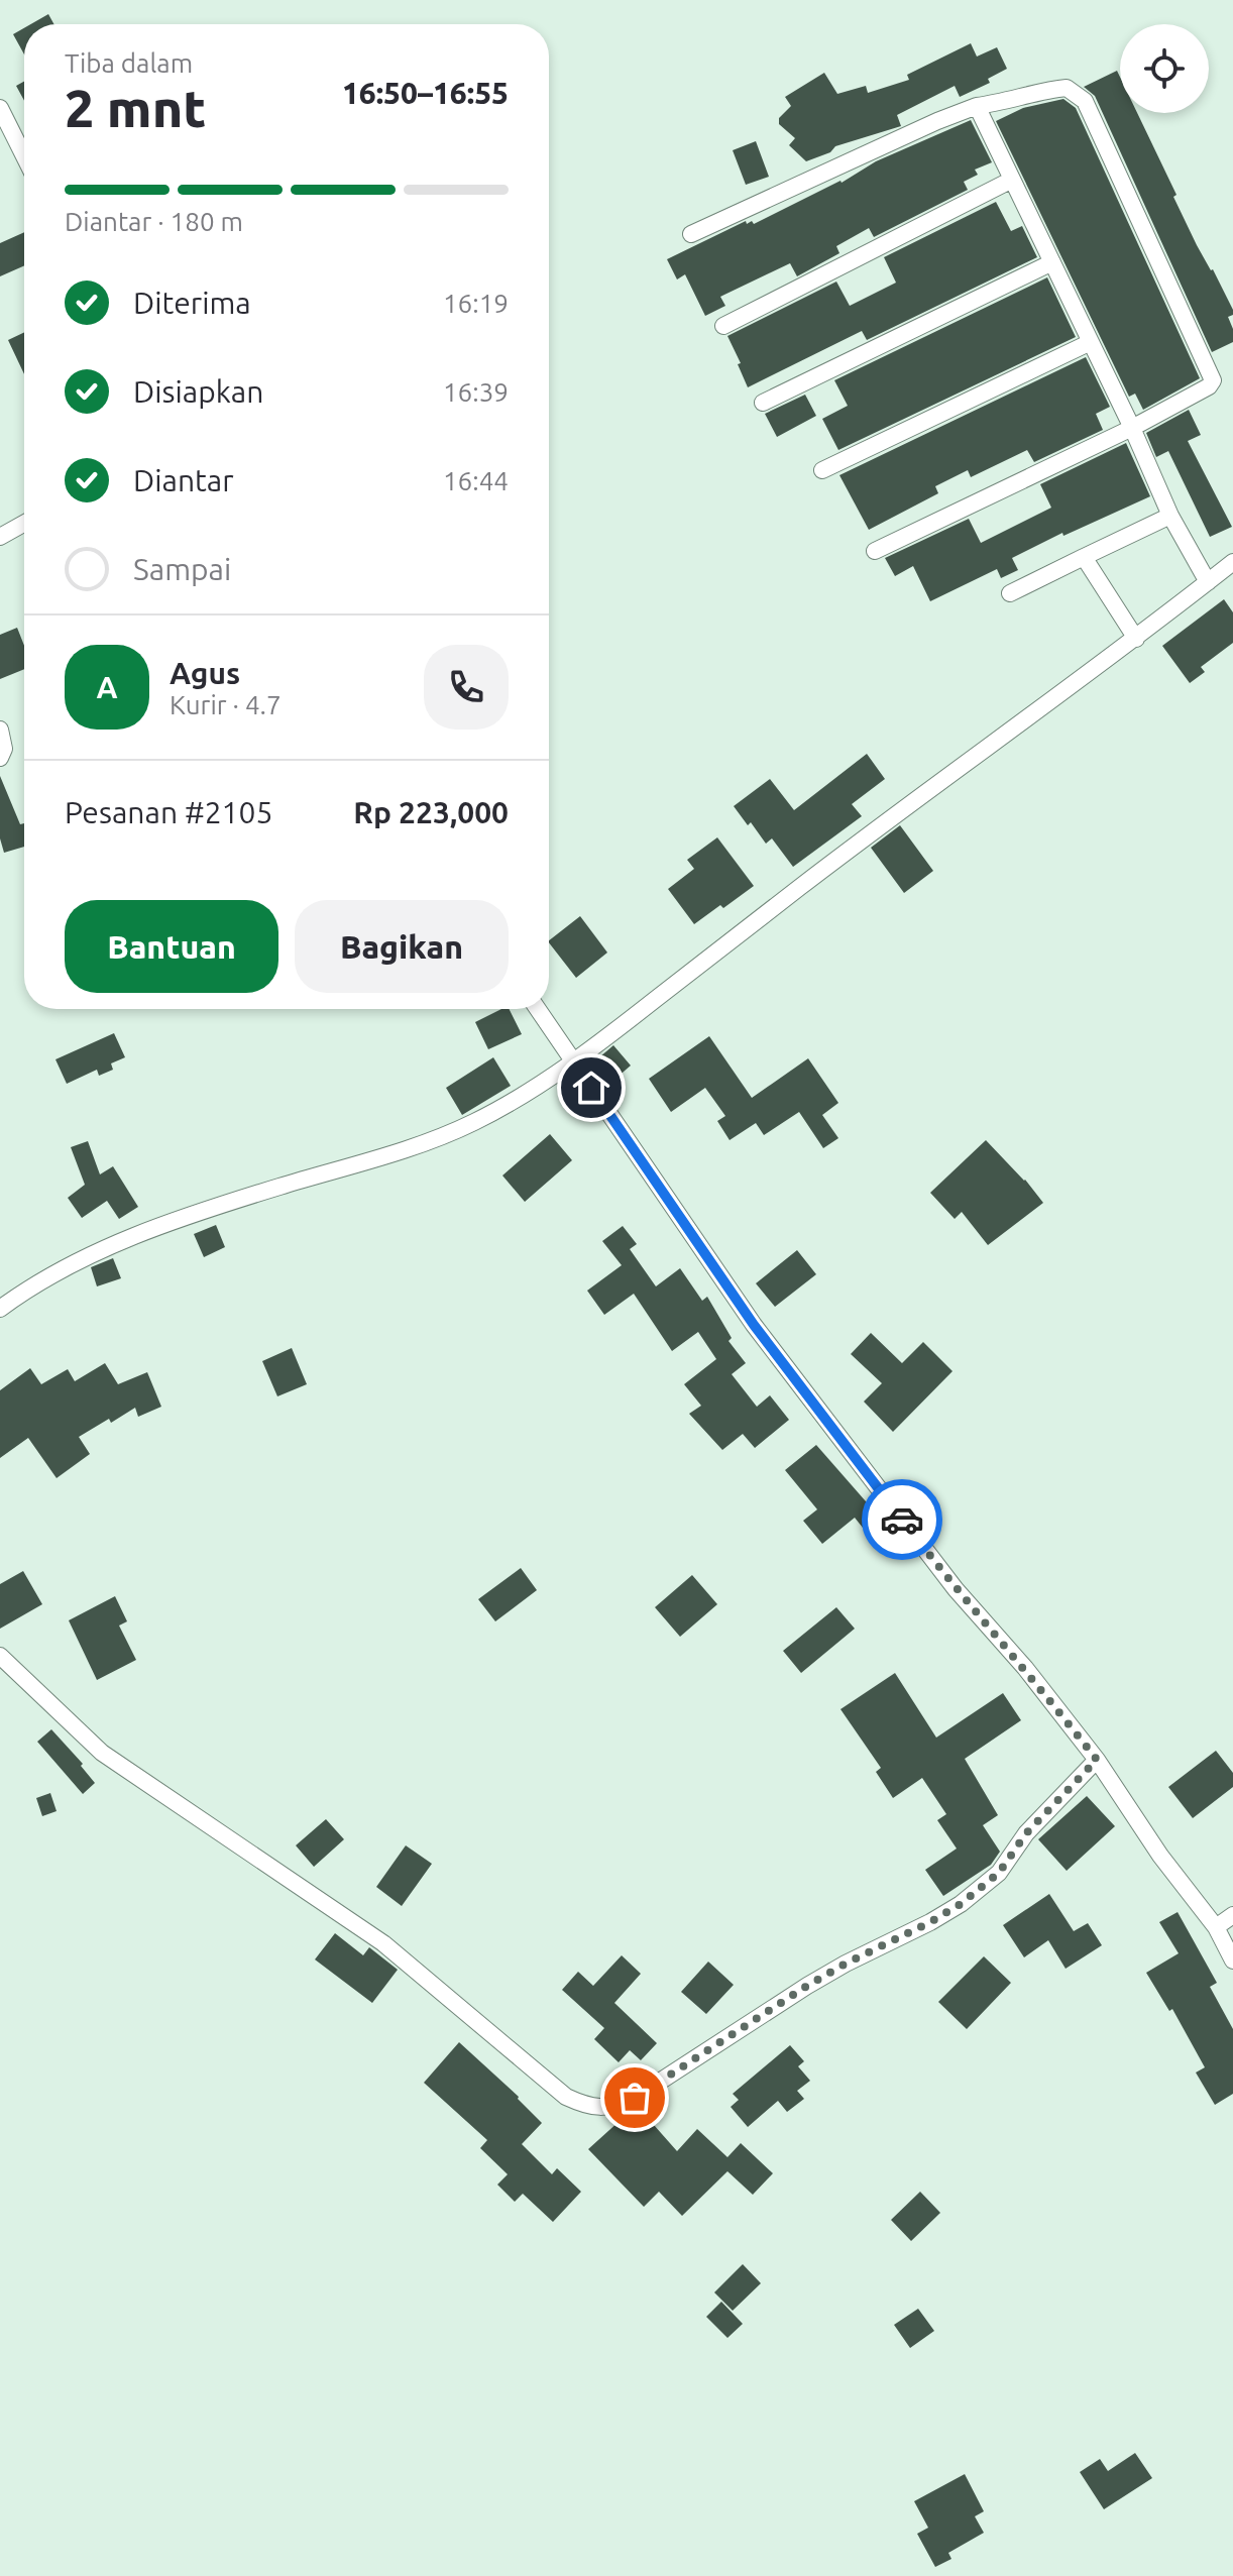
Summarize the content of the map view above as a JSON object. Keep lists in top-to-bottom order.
{
  "page": {
    "heading": ["2 mnt", "Tiba dalam", "16:50–16:55"],
    "panel": [
      "Agus",
      "Kurir · 4.7",
      "Pesanan #2105",
      "Rp 223,000"
    ],
    "bar": "Diantar · 180 m",
    "list": [
      ["Diterima", "16:19"],
      ["Disiapkan", "16:39"],
      ["Diantar", "16:44"],
      "Sampai"
    ],
    "round": "A",
    "buttons": ["Bantuan", "Bagikan"]
  }
}
